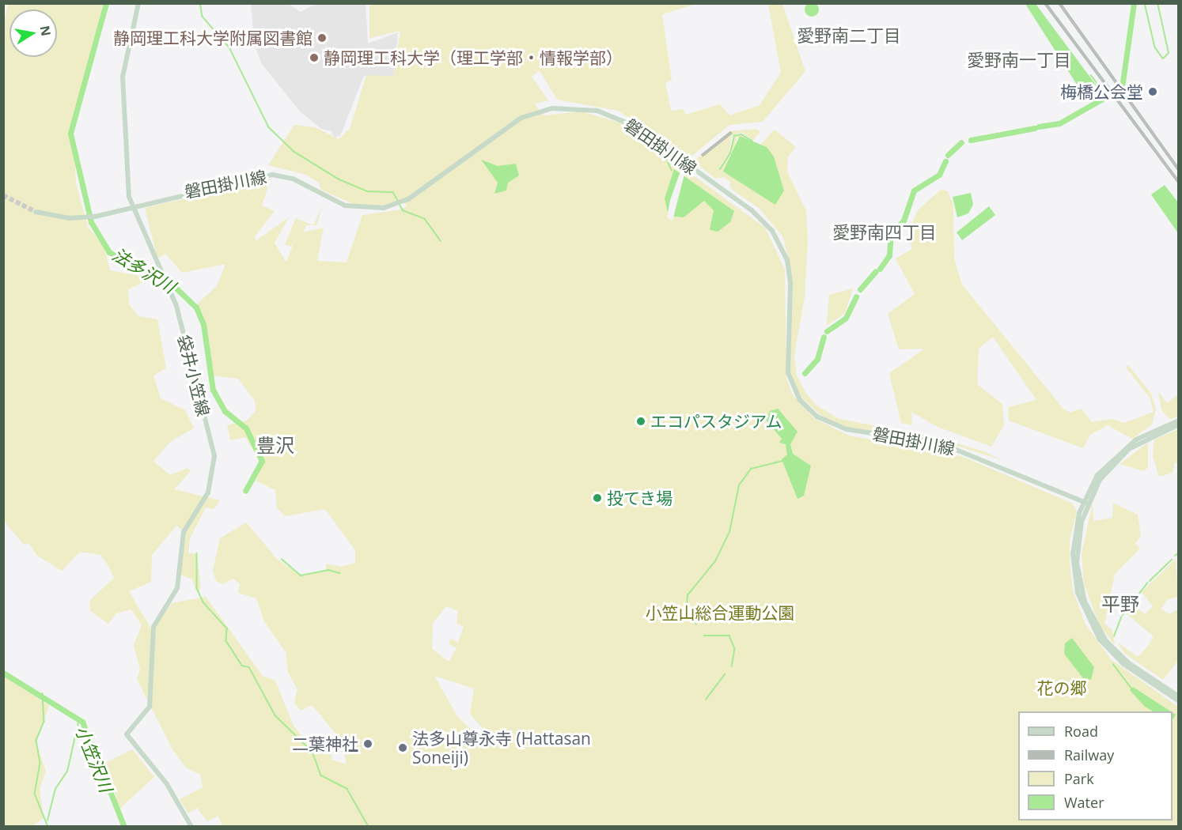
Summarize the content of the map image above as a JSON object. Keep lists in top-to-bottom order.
{
  "streets": {
    "main road": ["磐田掛川線", "袋井小笠線"]
  },
  "crossings": [
    ["磐田掛川線", "袋井小笠線"]
  ],
  "districts": [
    "愛野南二丁目",
    "愛野南一丁目",
    "愛野南四丁目",
    "豊沢",
    "平野"
  ],
  "water": ["法多沢川", "小笠沢川"],
  "parks": ["小笠山総合運動公園", "花の郷"],
  "places": [
    "静岡理工科大学附属図書館",
    "静岡理工科大学（理工学部・情報学部）",
    "梅橋公会堂",
    "エコパスタジアム",
    "投てき場",
    "二葉神社",
    "法多山尊永寺 (Hattasan Soneiji)"
  ],
  "legend": [
    "Road",
    "Railway",
    "Park",
    "Water"
  ],
  "north": "right"
}
